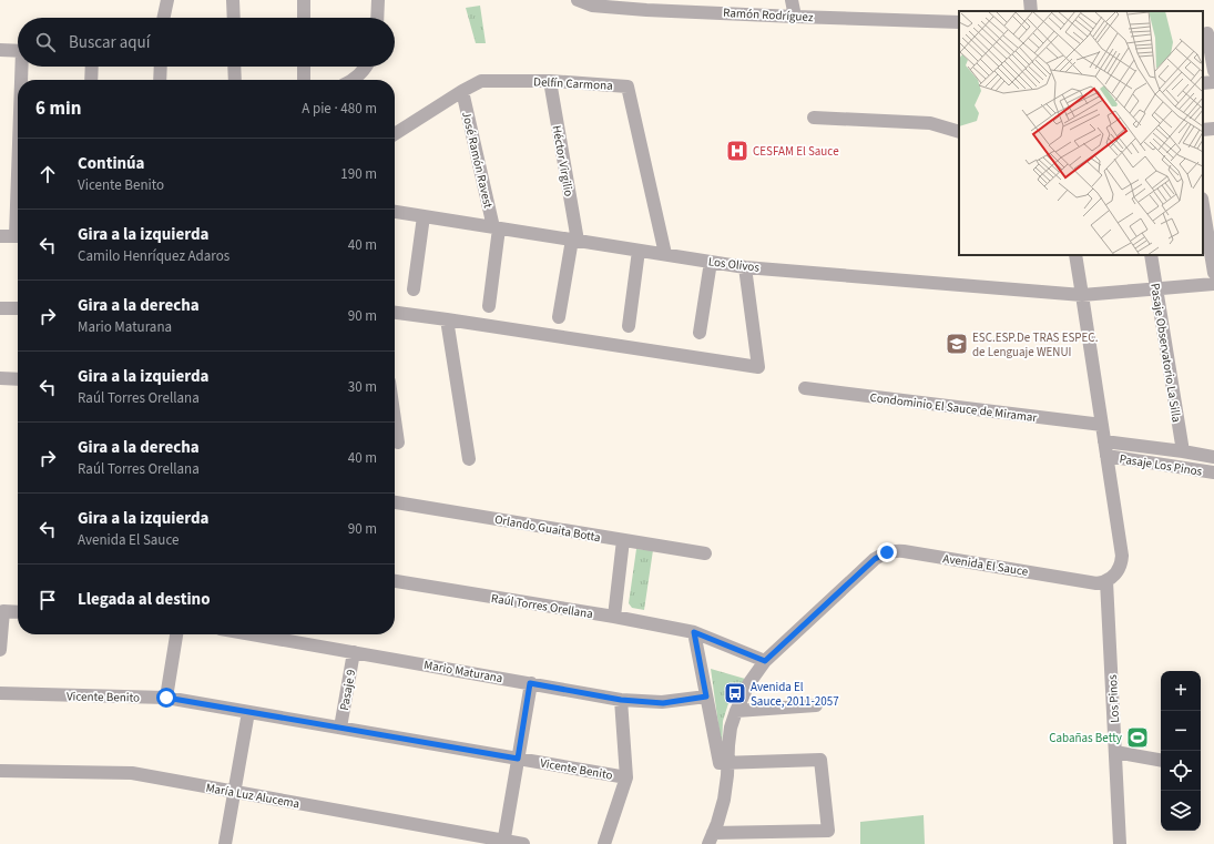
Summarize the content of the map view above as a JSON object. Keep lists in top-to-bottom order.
{
  "streets": {
    "street": [
      "Ramón Rodríguez",
      "Delfín Carmona",
      "José Ramón Ravest",
      "Héctor Virgilio",
      "Los Olivos",
      "Pasaje Observatorio La Silla",
      "Condominio El Sauce de Miramar",
      "Pasaje Los Pinos",
      "Orlando Guaita Botta",
      "Avenida El Sauce",
      "Raúl Torres Orellana",
      "Mario Maturana",
      "Pasaje 9",
      "Vicente Benito",
      "Los Pinos",
      "María Luz Alucema"
    ]
  },
  "crossings": [
    ["Delfín Carmona", "José Ramón Ravest"],
    ["Delfín Carmona", "Héctor Virgilio"],
    ["Delfín Carmona", "Los Olivos"],
    ["José Ramón Ravest", "Los Olivos"],
    ["Héctor Virgilio", "Los Olivos"],
    ["Los Olivos", "Pasaje Observatorio La Silla"],
    ["Avenida El Sauce", "Raúl Torres Orellana"],
    ["Avenida El Sauce", "Los Pinos"],
    ["Mario Maturana", "Pasaje 9"],
    ["Pasaje 9", "Vicente Benito"]
  ],
  "places": {
    "hospital": ["CESFAM El Sauce"],
    "school or university": ["ESC.ESP.De TRAS ESPEC. de Lenguaje WENUI"],
    "bus stop": ["Avenida El Sauce, 2011-2057"],
    "sports": ["Cabañas Betty"]
  },
  "page": {
    "search": "Buscar aquí",
    "heading": ["6 min", "A pie · 480 m"],
    "list": [
      ["Continúa", "Vicente Benito", "190 m"],
      ["Gira a la izquierda", "Camilo Henríquez Adaros", "40 m"],
      ["Gira a la derecha", "Mario Maturana", "90 m"],
      ["Gira a la izquierda", "Raúl Torres Orellana", "30 m"],
      ["Gira a la derecha", "Raúl Torres Orellana", "40 m"],
      ["Gira a la izquierda", "Avenida El Sauce", "90 m"],
      "Llegada al destino"
    ],
    "map_buttons": ["+", "−"]
  }
}
